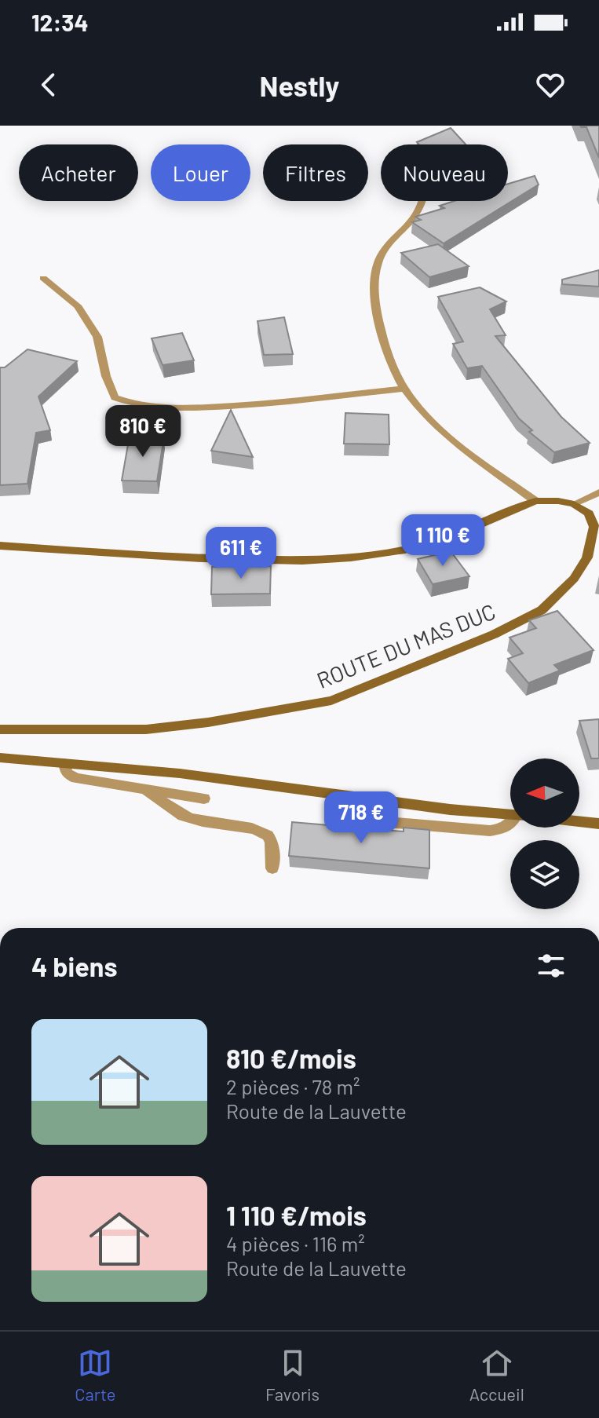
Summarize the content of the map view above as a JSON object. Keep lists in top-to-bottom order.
{
  "streets": {
    "street": ["ROUTE DU MAS DUC"]
  },
  "north": "left",
  "page": {
    "status": "12:34",
    "header": "Nestly",
    "chip": [
      "Acheter",
      "Louer",
      "Filtres",
      "Nouveau"
    ],
    "price": [
      "810 €",
      "1 110 €",
      "611 €",
      "718 €"
    ],
    "heading": "4 biens",
    "list": [
      {
        "name": "810 €/mois",
        "note": "2 pièces · 78 m² · Route de la Lauvette"
      },
      {
        "name": "1 110 €/mois",
        "note": "4 pièces · 116 m² · Route de la Lauvette"
      }
    ],
    "tabs": ["Carte", "Favoris", "Accueil"]
  }
}
